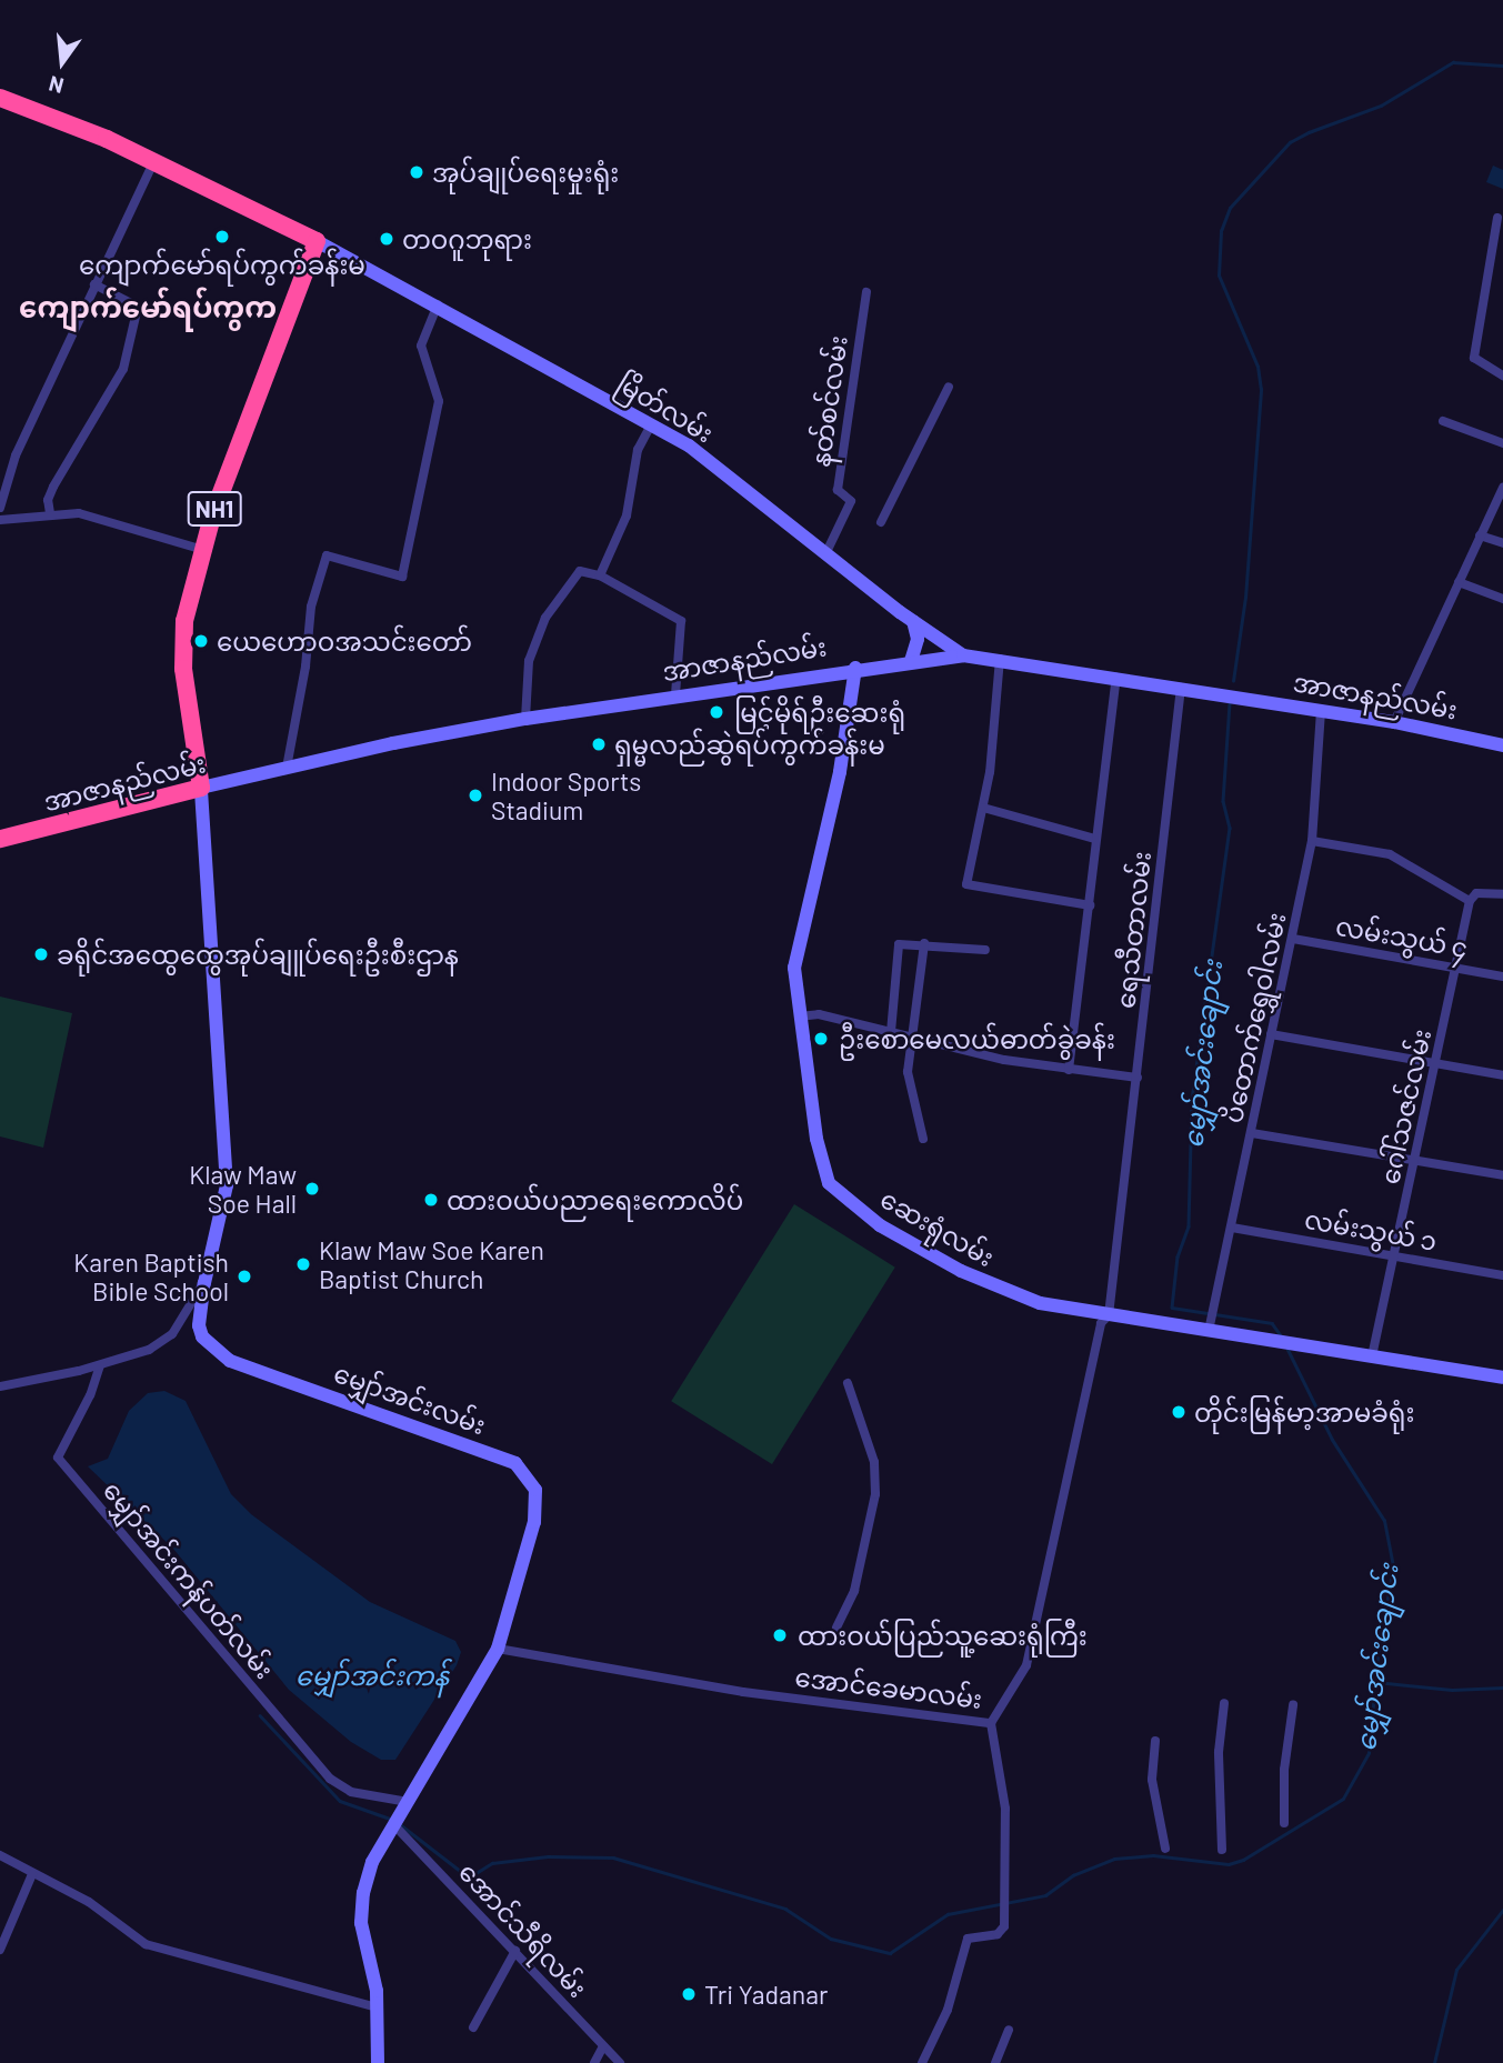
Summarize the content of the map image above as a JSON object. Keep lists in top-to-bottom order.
{
  "streets": {
    "highway": ["NH1", "အာဇာနည်လမ်း"],
    "main road": ["မြိတ်လမ်း", "ဆေးရုံလမ်း", "မျှော်အင်းလမ်း"],
    "street": [
      "နတ်စင်လမ်း",
      "ရေသီတာလမ်း",
      "လမ်းသွယ် ၄",
      "ပိတောက်ရွှေဝါလမ်း",
      "ဂေါ်သဇင်လမ်း",
      "လမ်းသွယ် ၁",
      "မျှော်အင်းကန်ပတ်လမ်း",
      "အောင်ခေမာလမ်း",
      "အောင်သီရိလမ်း"
    ]
  },
  "crossings": [
    ["နတ်စင်လမ်း", "မြိတ်လမ်း"],
    ["မြိတ်လမ်း", "NH1"],
    ["မြိတ်လမ်း", "အာဇာနည်လမ်း"],
    ["NH1", "အာဇာနည်လမ်း"],
    ["NH1", "မျှော်အင်းလမ်း"],
    ["အာဇာနည်လမ်း", "ရေသီတာလမ်း"],
    ["အာဇာနည်လမ်း", "ပိတောက်ရွှေဝါလမ်း"],
    ["အာဇာနည်လမ်း", "ဆေးရုံလမ်း"],
    ["အာဇာနည်လမ်း", "မျှော်အင်းလမ်း"],
    ["ရေသီတာလမ်း", "ဆေးရုံလမ်း"],
    ["ရေသီတာလမ်း", "အောင်ခေမာလမ်း"],
    ["လမ်းသွယ် ၄", "ပိတောက်ရွှေဝါလမ်း"],
    ["လမ်းသွယ် ၄", "ဂေါ်သဇင်လမ်း"],
    ["ပိတောက်ရွှေဝါလမ်း", "ဆေးရုံလမ်း"],
    ["ပိတောက်ရွှေဝါလမ်း", "လမ်းသွယ် ၁"],
    ["ဂေါ်သဇင်လမ်း", "ဆေးရုံလမ်း"],
    ["ဂေါ်သဇင်လမ်း", "လမ်းသွယ် ၁"],
    ["ဆေးရုံလမ်း", "အောင်ခေမာလမ်း"],
    ["မျှော်အင်းလမ်း", "မျှော်အင်းကန်ပတ်လမ်း"],
    ["မျှော်အင်းလမ်း", "အောင်ခေမာလမ်း"],
    ["မျှော်အင်းလမ်း", "အောင်သီရိလမ်း"]
  ],
  "districts": ["ကျောက်မော်ရပ်ကွက"],
  "water": ["မျှော်အင်းချောင်း", "မျှော်အင်းကန်"],
  "places": [
    "အုပ်ချုပ်ရေးမှုးရုံး",
    "ကျောက်မော်ရပ်ကွက်ခန်းမ",
    "တဝဂူဘုရား",
    "ယေဟောဝအသင်းတော်",
    "မြင့်မိုရ်ဦးဆေးရုံ",
    "ရှမ္မလည်ဆွဲရပ်ကွက်ခန်းမ",
    "Indoor Sports Stadium",
    "ခရိုင်အထွေထွေအုပ်ချူပ်ရေးဦးစီးဌာန",
    "ဦးစောမေလယ်ဓာတ်ခွဲခန်း",
    "Klaw Maw Soe Hall",
    "ထားဝယ်ပညာရေးကောလိပ်",
    "Klaw Maw Soe Karen Baptist Church",
    "Karen Baptish Bible School",
    "တိုင်းမြန်မာ့အာမခံရုံး",
    "ထားဝယ်ပြည်သူ့ဆေးရုံကြီး",
    "Tri Yadanar"
  ],
  "north": "bottom"
}
